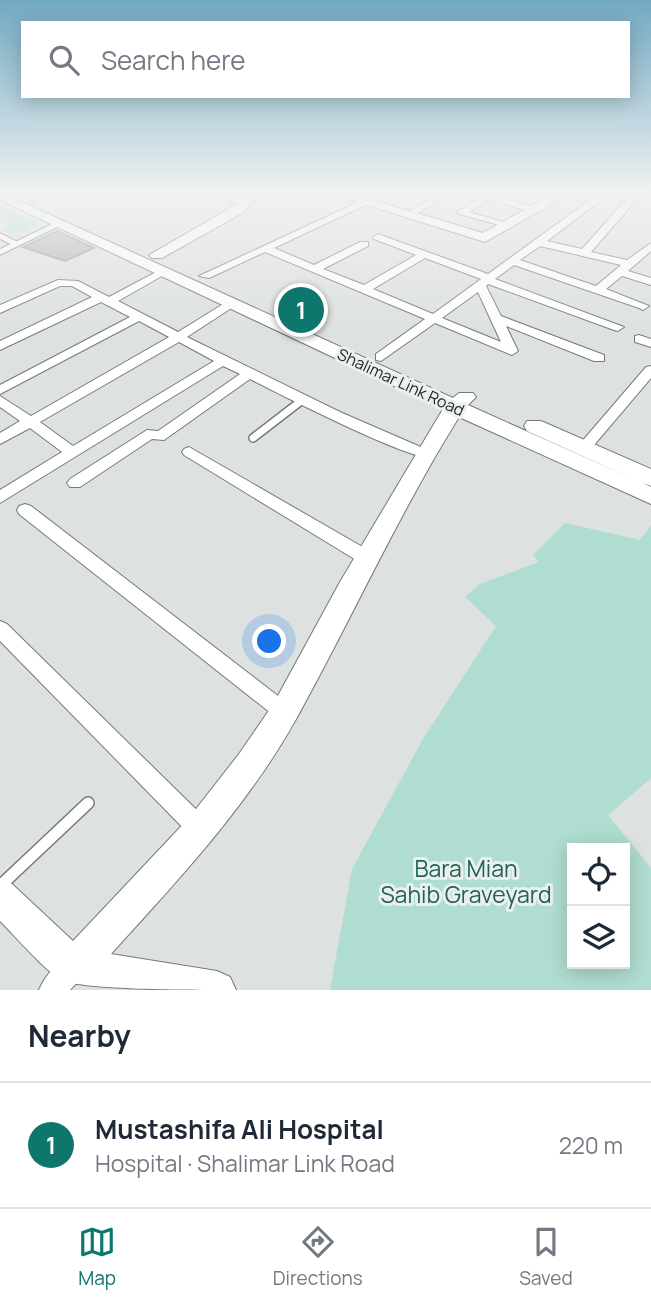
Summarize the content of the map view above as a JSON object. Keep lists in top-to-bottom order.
{
  "streets": {
    "main road": ["Shalimar Link Road"]
  },
  "parks": ["Bara Mian Sahib Graveyard"],
  "page": {
    "search": "Search here",
    "pins": "1",
    "heading": "Nearby",
    "list": [
      {
        "mark": "1",
        "name": "Mustashifa Ali Hospital",
        "note": "Hospital · Shalimar Link Road",
        "value": "220 m"
      }
    ],
    "nav": ["Map", "Directions", "Saved"]
  }
}
